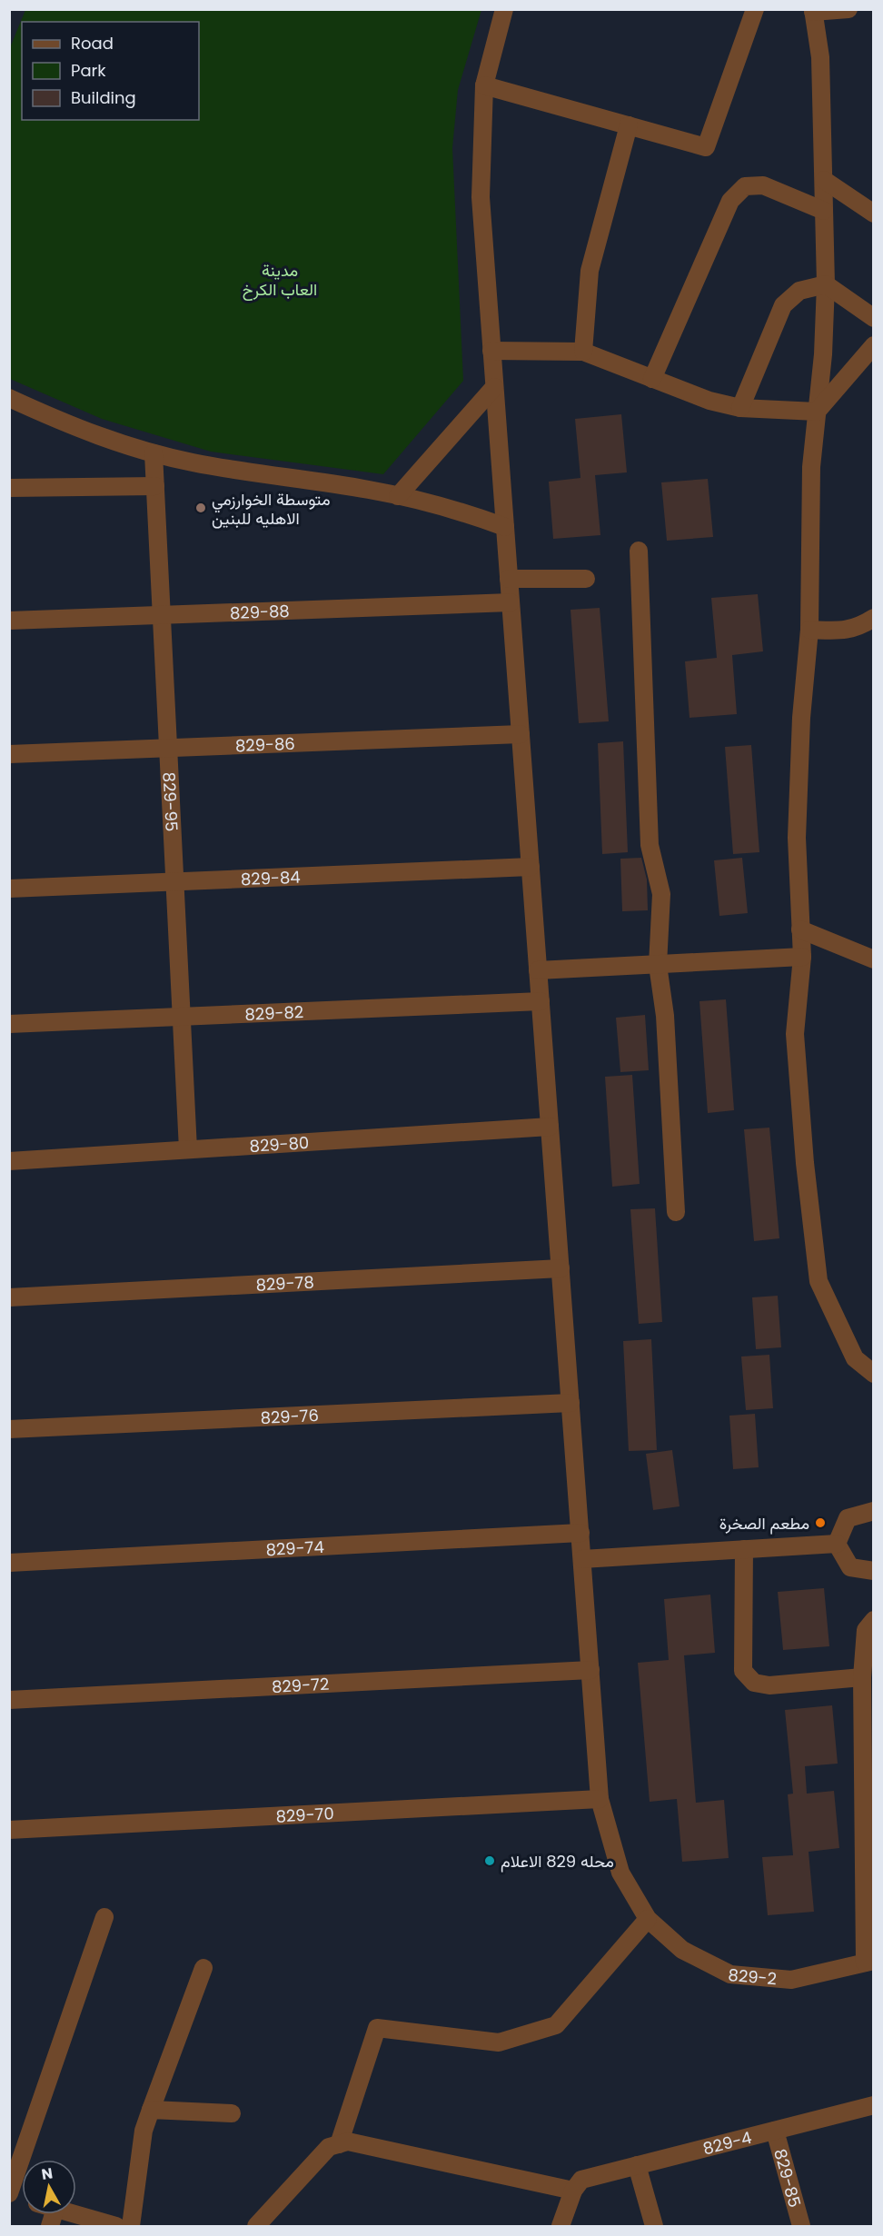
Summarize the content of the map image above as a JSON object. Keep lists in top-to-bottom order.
{
  "streets": {
    "street": [
      "829-88",
      "829-86",
      "829-95",
      "829-84",
      "829-82",
      "829-80",
      "829-78",
      "829-76",
      "829-74",
      "829-72",
      "829-70",
      "829-2",
      "829-4",
      "829-85"
    ]
  },
  "crossings": [
    ["829-88", "829-95"],
    ["829-88", "829-2"],
    ["829-86", "829-95"],
    ["829-86", "829-2"],
    ["829-95", "829-84"],
    ["829-95", "829-82"],
    ["829-95", "829-80"],
    ["829-84", "829-2"],
    ["829-82", "829-2"],
    ["829-80", "829-2"],
    ["829-78", "829-2"],
    ["829-76", "829-2"],
    ["829-74", "829-2"],
    ["829-72", "829-2"],
    ["829-70", "829-2"],
    ["829-4", "829-85"]
  ],
  "parks": ["مدينة العاب الكرخ"],
  "places": ["متوسطة الخوارزمي الاهليه للبنين", "مطعم الصخرة", "محله 829 الاعلام"],
  "legend": ["Road", "Park", "Building"],
  "north": "top"
}
